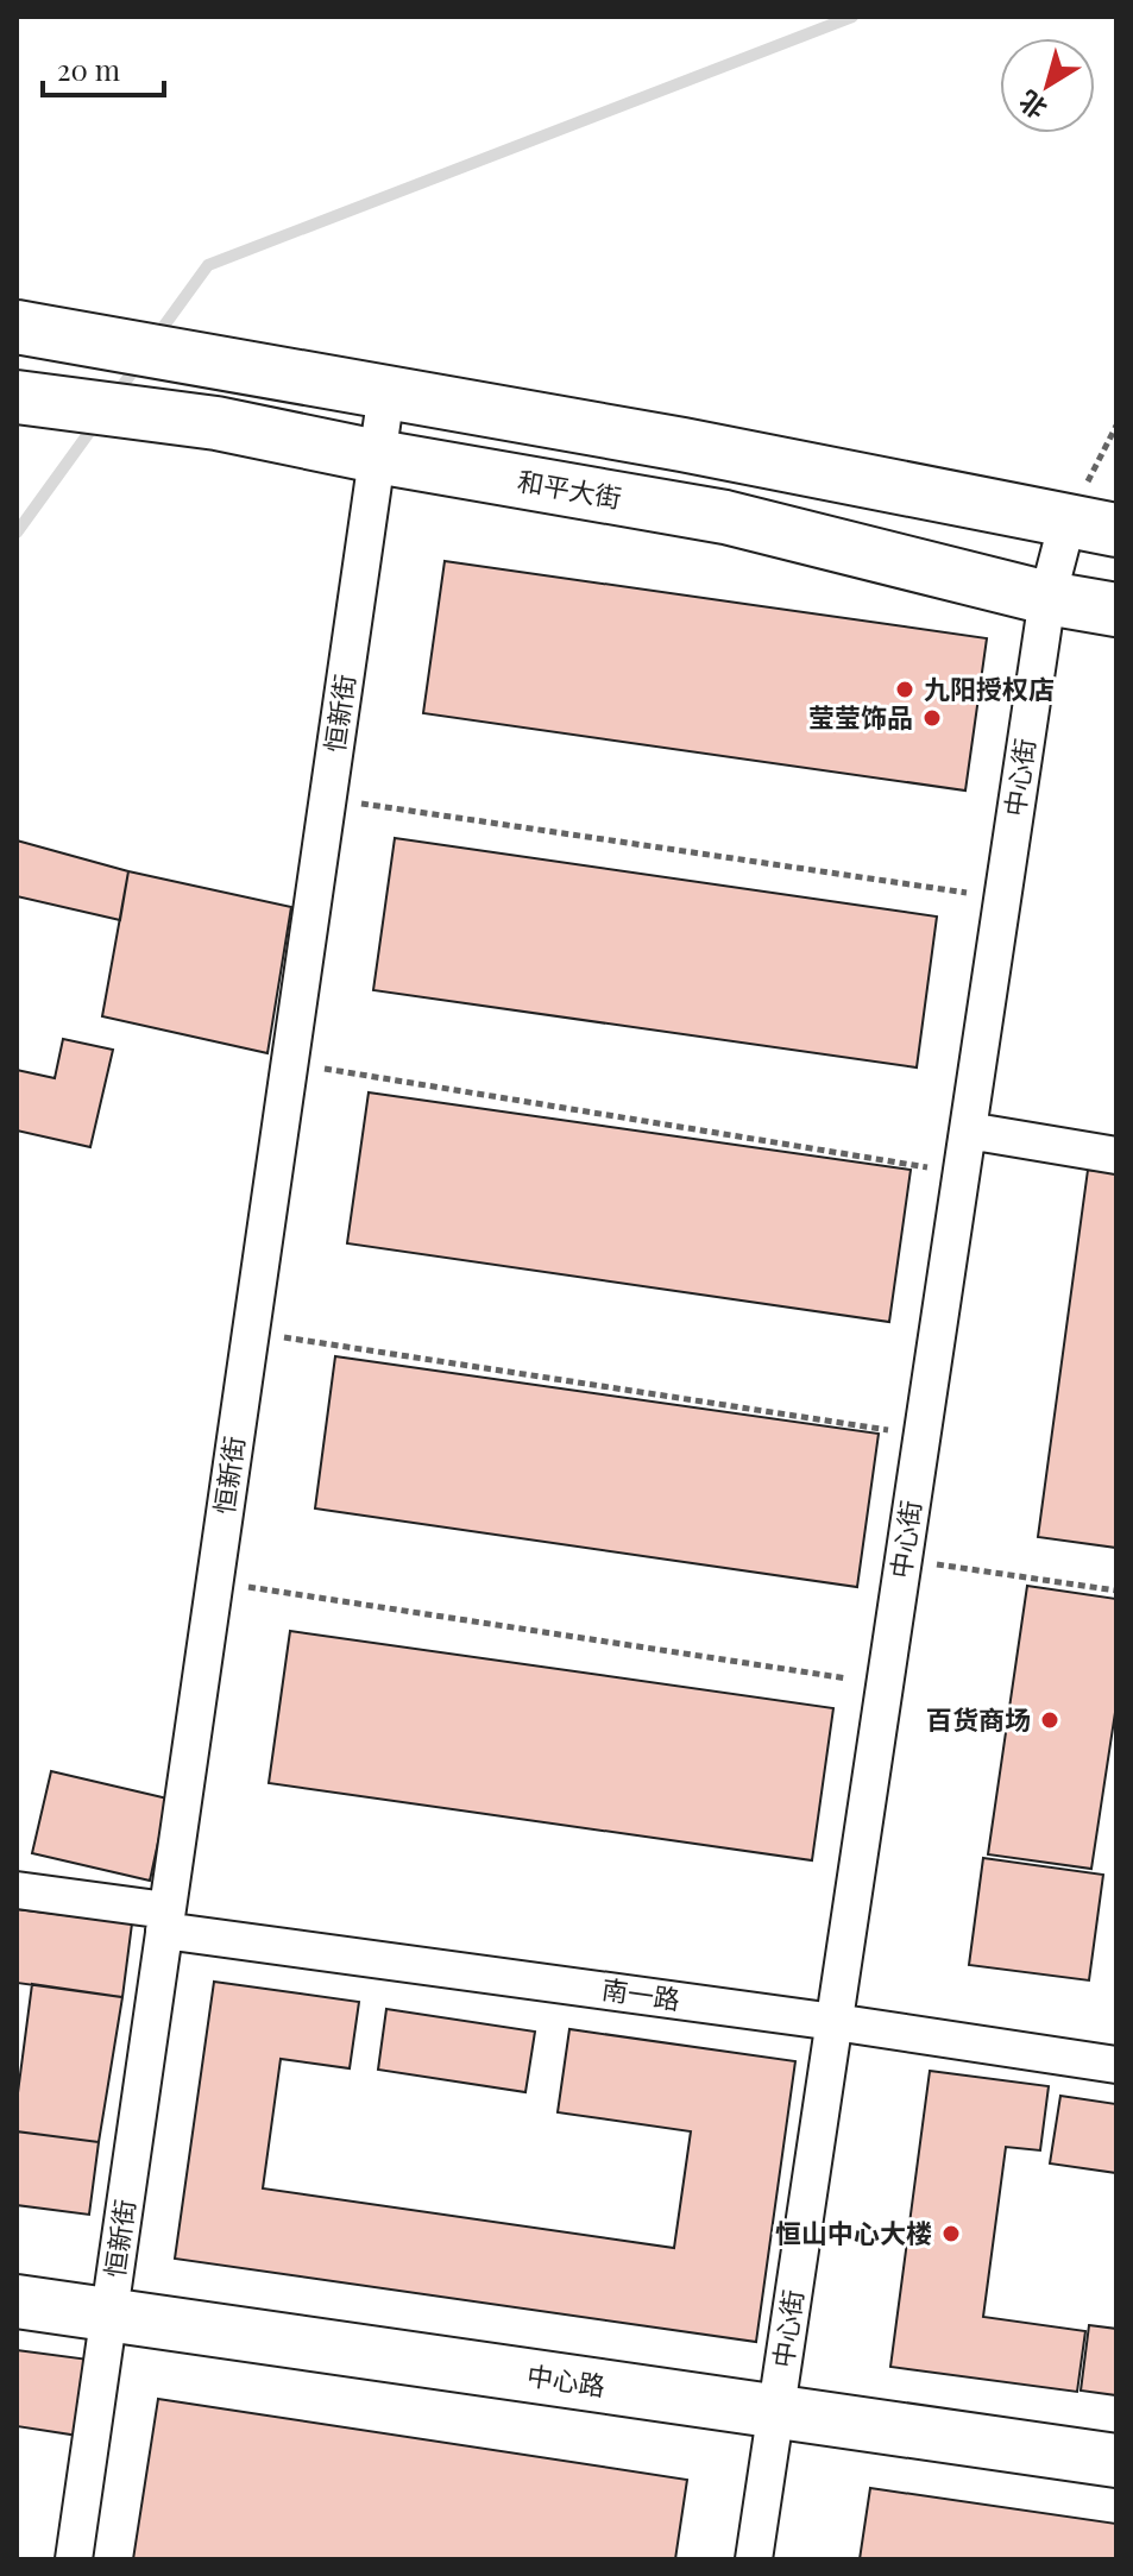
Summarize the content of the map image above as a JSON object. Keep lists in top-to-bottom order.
{
  "streets": {
    "main road": ["和平大街", "中心路"],
    "street": ["恒新街", "中心街", "南一路"]
  },
  "crossings": [
    ["和平大街", "恒新街"],
    ["和平大街", "中心街"],
    ["恒新街", "南一路"],
    ["恒新街", "中心路"],
    ["中心街", "南一路"],
    ["中心街", "中心路"]
  ],
  "places": [
    "九阳授权店",
    "莹莹饰品",
    "百货商场",
    "恒山中心大楼"
  ],
  "scale_bar": "20 m",
  "north": "bottom left"
}
